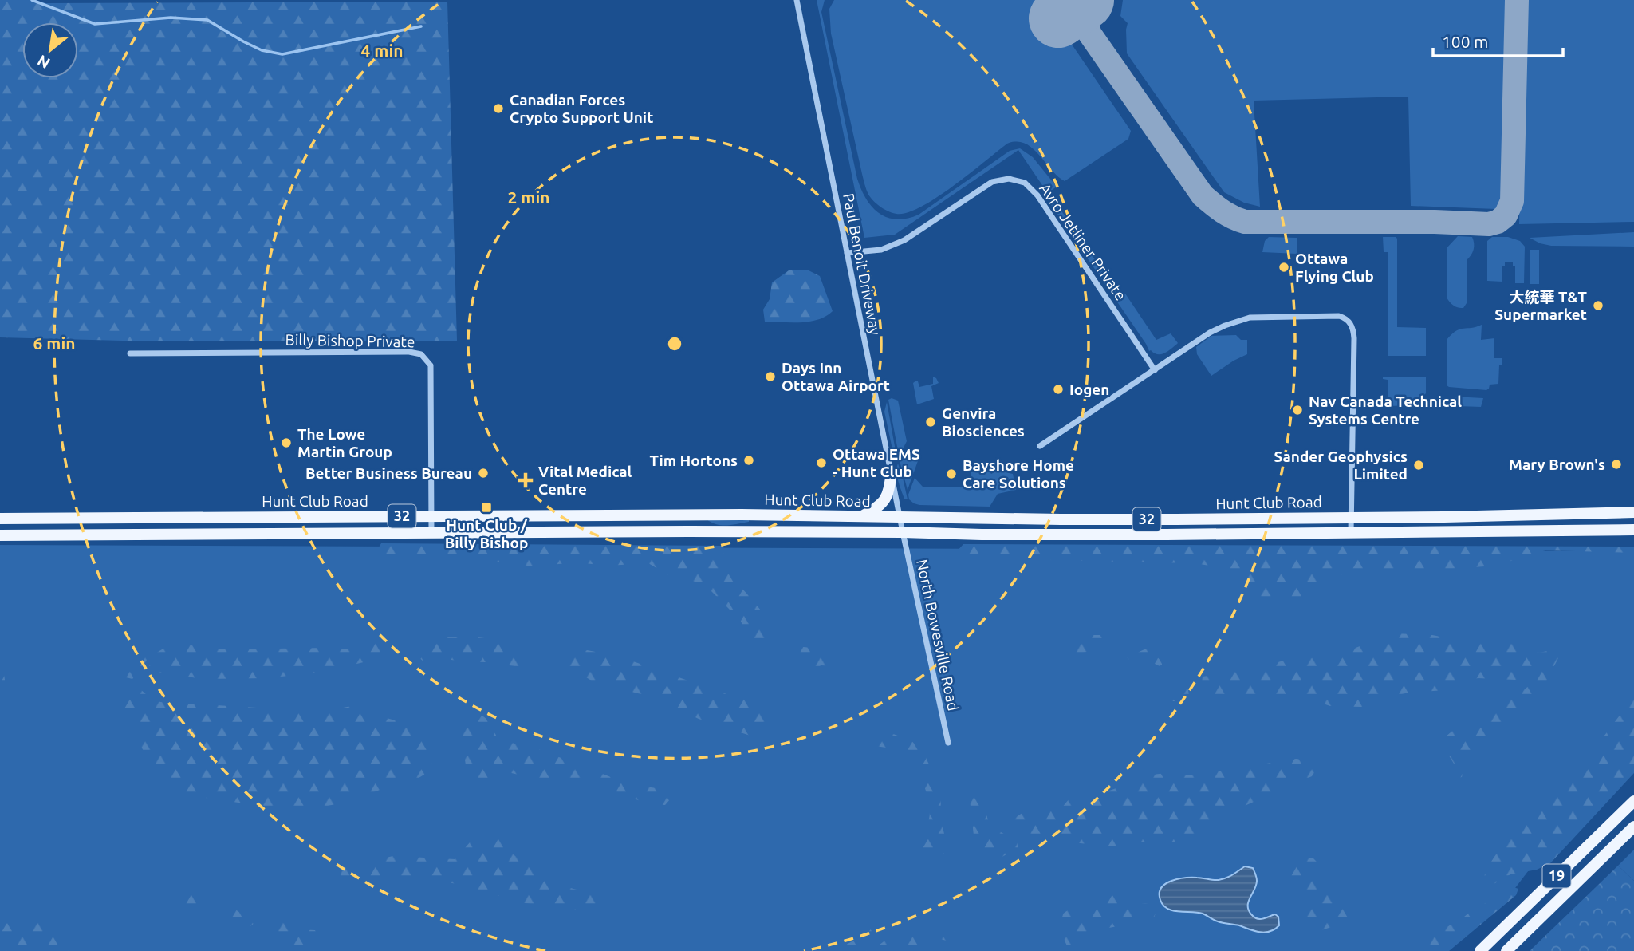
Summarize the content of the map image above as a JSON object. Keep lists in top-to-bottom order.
{
  "streets": {
    "main road": ["Hunt Club Road", "32", "19"],
    "street": [
      "Avro Jetliner Private",
      "Paul Benoit Driveway",
      "Billy Bishop Private",
      "North Bowesville Road"
    ]
  },
  "crossings": [
    ["Avro Jetliner Private", "Paul Benoit Driveway"],
    ["Paul Benoit Driveway", "Hunt Club Road"],
    ["Paul Benoit Driveway", "North Bowesville Road"],
    ["Billy Bishop Private", "Hunt Club Road"],
    ["Hunt Club Road", "North Bowesville Road"]
  ],
  "places": {
    "other": [
      "Canadian Forces Crypto Support Unit",
      "Ottawa Flying Club",
      "大統華 T&T Supermarket",
      "Days Inn Ottawa Airport",
      "Iogen",
      "Nav Canada Technical Systems Centre",
      "Genvira Biosciences",
      "The Lowe Martin Group",
      "Tim Hortons",
      "Ottawa EMS - Hunt Club",
      "Mary Brown's",
      "Sander Geophysics Limited",
      "Better Business Bureau",
      "Bayshore Home Care Solutions"
    ],
    "health": ["Vital Medical Centre"],
    "transit": ["Hunt Club / Billy Bishop"]
  },
  "scale_bar": "100 m",
  "north": "bottom left",
  "rings": ["4 min", "2 min", "6 min"]
}
